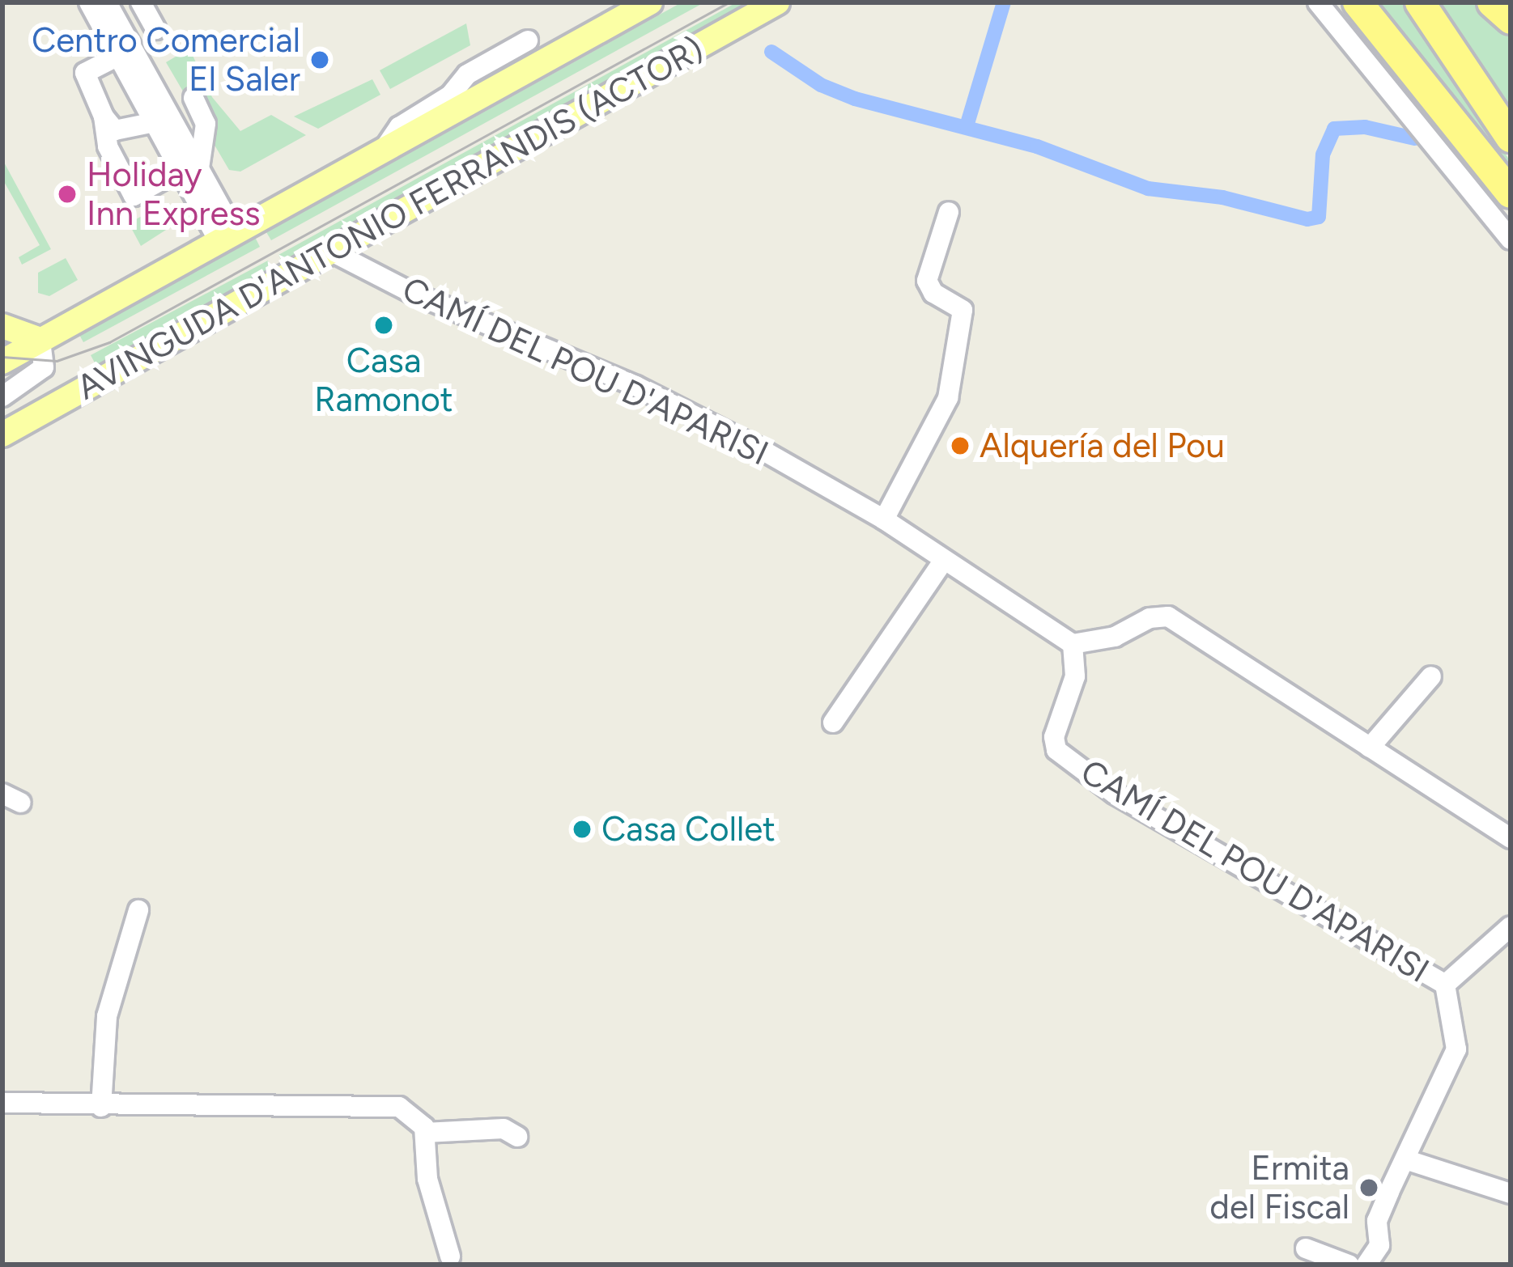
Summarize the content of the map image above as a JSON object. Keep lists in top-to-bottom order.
{
  "streets": {
    "main road": ["AVINGUDA D'ANTONIO FERRANDIS (ACTOR)"],
    "street": ["CAMÍ DEL POU D'APARISI"]
  },
  "crossings": [
    ["AVINGUDA D'ANTONIO FERRANDIS (ACTOR)", "CAMÍ DEL POU D'APARISI"]
  ],
  "places": [
    "Centro Comercial El Saler",
    "Holiday Inn Express",
    "Casa Ramonot",
    "Alquería del Pou",
    "Casa Collet",
    "Ermita del Fiscal"
  ]
}
